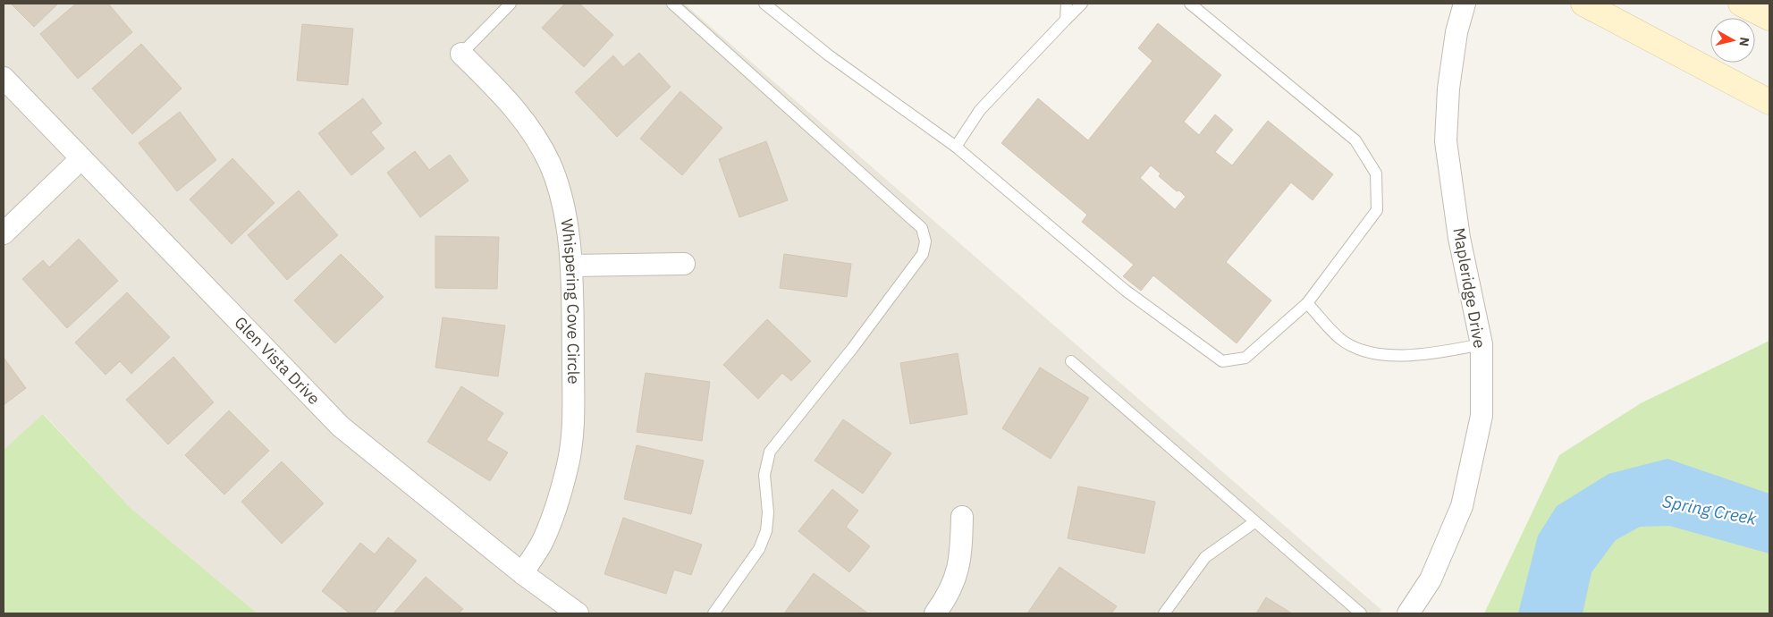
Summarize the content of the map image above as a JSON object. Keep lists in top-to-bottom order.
{
  "streets": {
    "street": ["Mapleridge Drive", "Whispering Cove Circle", "Glen Vista Drive"]
  },
  "crossings": [
    ["Whispering Cove Circle", "Glen Vista Drive"]
  ],
  "water": ["Spring Creek"],
  "north": "right"
}
